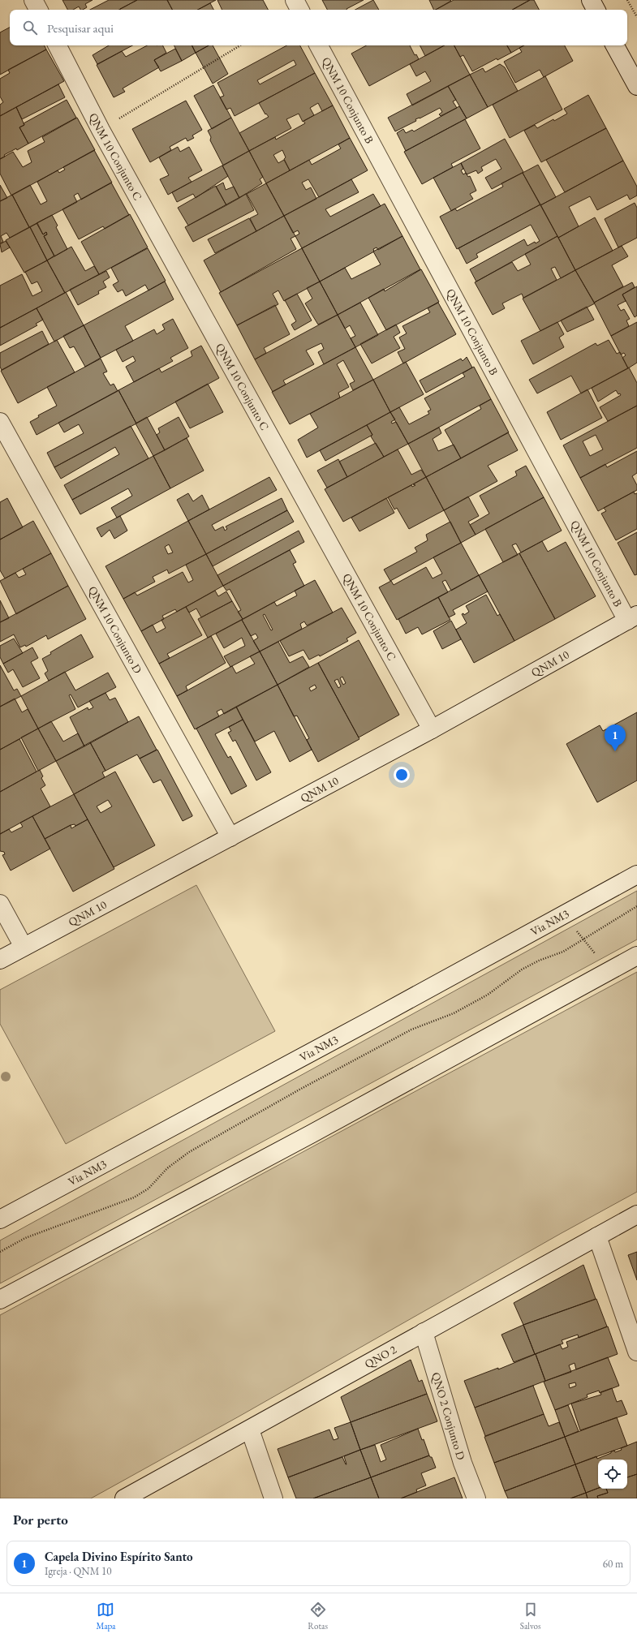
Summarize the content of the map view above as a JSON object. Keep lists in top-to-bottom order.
{
  "streets": {
    "street": [
      "QNM 10 Conjunto B",
      "QNM 10 Conjunto C",
      "QNM 10 Conjunto D",
      "QNM 10",
      "Via NM3",
      "QNO 2",
      "QNO 2 Conjunto D"
    ]
  },
  "crossings": [
    ["QNM 10 Conjunto B", "QNM 10"],
    ["QNM 10 Conjunto C", "QNM 10"],
    ["QNM 10 Conjunto D", "QNM 10"],
    ["QNO 2", "QNO 2 Conjunto D"]
  ],
  "page": {
    "search": "Pesquisar aqui",
    "pins": "1",
    "heading": "Por perto",
    "list": [
      {
        "mark": "1",
        "name": "Capela Divino Espírito Santo",
        "note": "Igreja · QNM 10",
        "value": "60 m"
      }
    ],
    "nav": ["Mapa", "Rotas", "Salvos"]
  }
}
